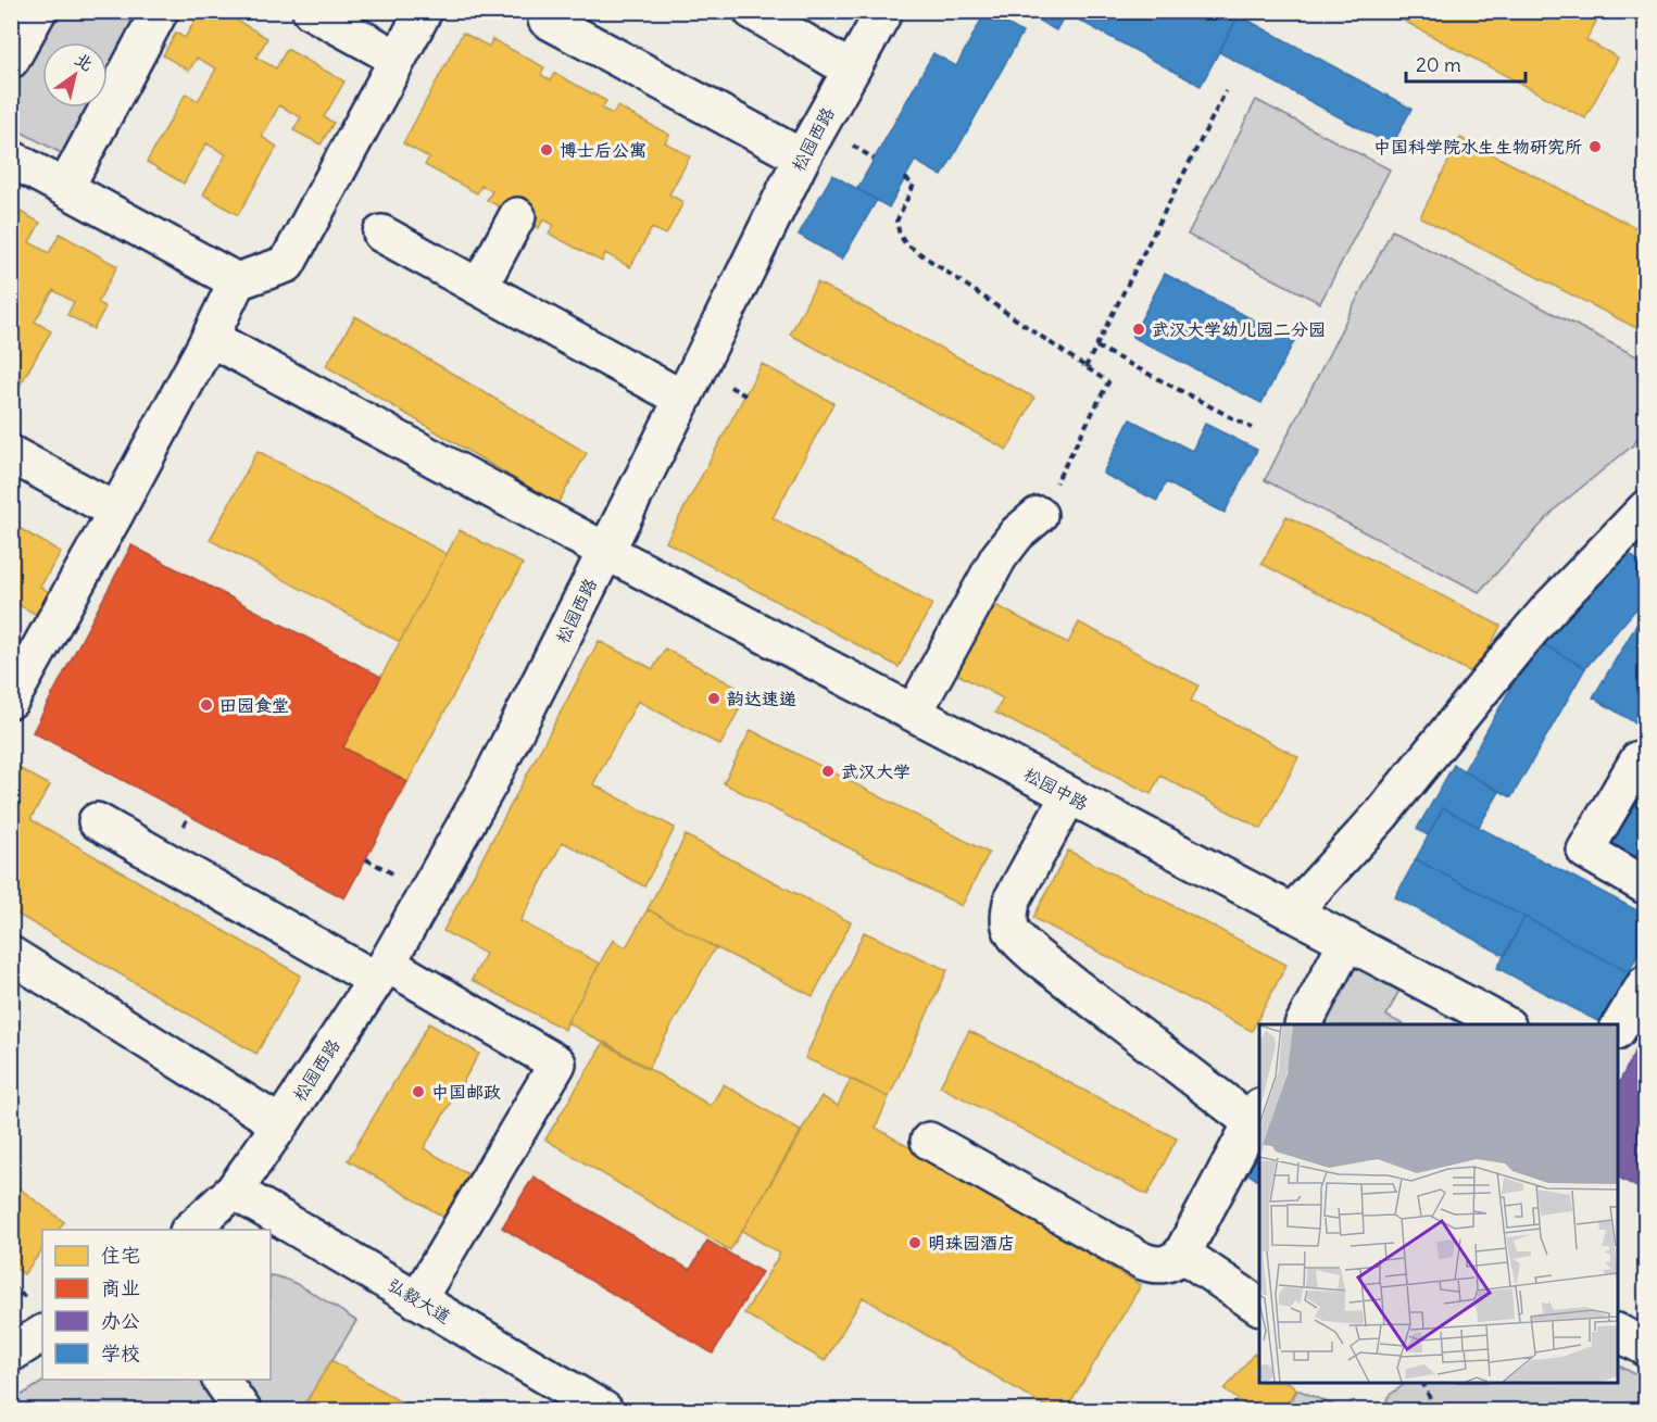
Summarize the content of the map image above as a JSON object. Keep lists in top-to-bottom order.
{
  "streets": {
    "street": ["松园西路", "松园中路", "弘毅大道"]
  },
  "crossings": [
    ["松园西路", "松园中路"],
    ["松园西路", "弘毅大道"]
  ],
  "places": [
    "中国科学院水生生物研究所",
    "博士后公寓",
    "武汉大学幼儿园二分园",
    "韵达速递",
    "田园食堂",
    "武汉大学",
    "中国邮政",
    "明珠园酒店"
  ],
  "legend": [
    "住宅",
    "商业",
    "办公",
    "学校"
  ],
  "scale_bar": "20 m",
  "north": "top right"
}
